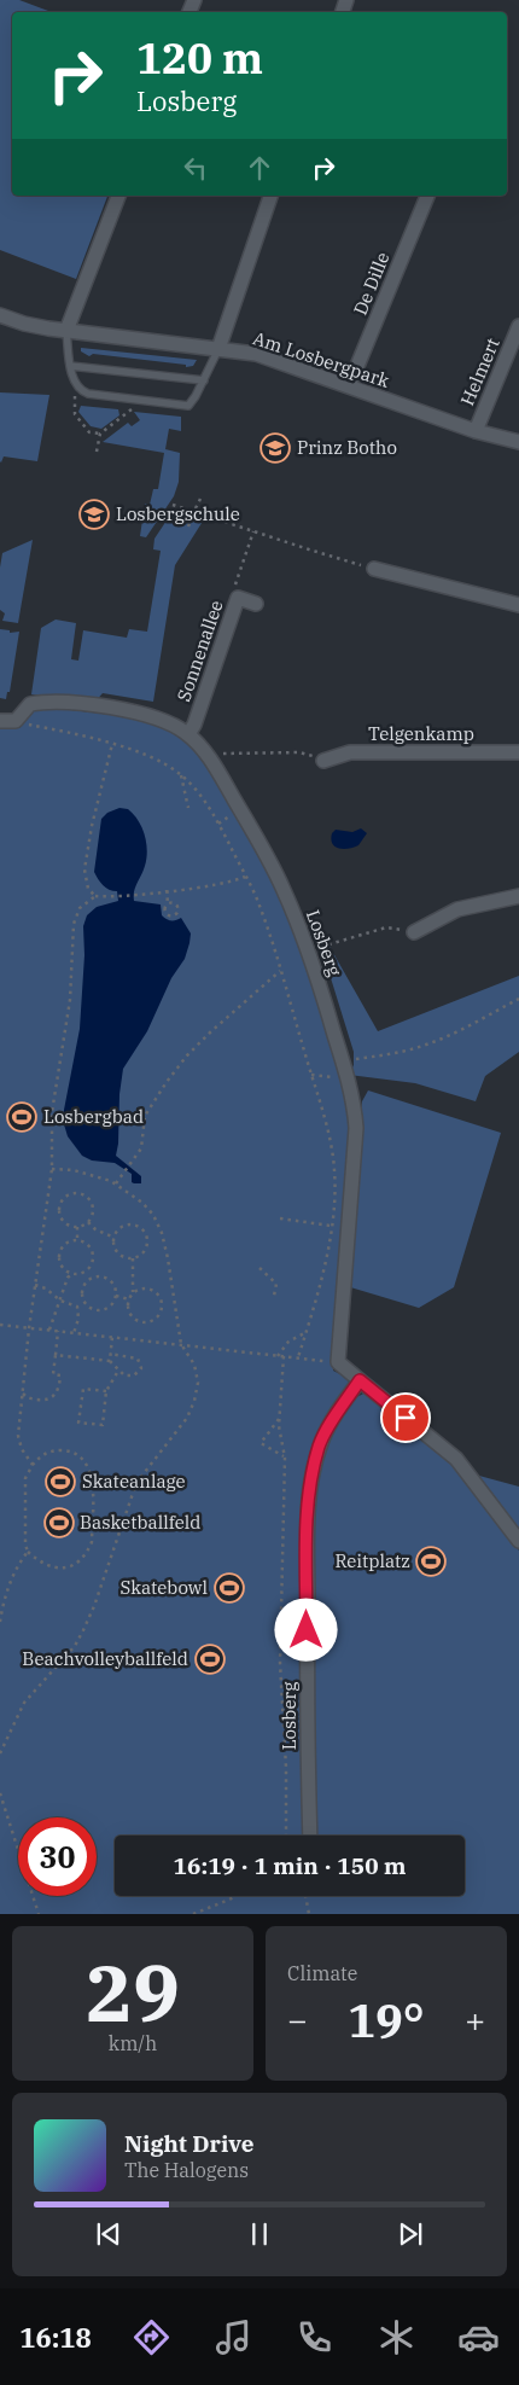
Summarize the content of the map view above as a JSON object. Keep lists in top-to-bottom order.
{
  "streets": {
    "street": [
      "De Dille",
      "Am Losbergpark",
      "Helmert",
      "Sonnenallee",
      "Telgenkamp",
      "Losberg"
    ]
  },
  "crossings": [
    ["De Dille", "Am Losbergpark"],
    ["Am Losbergpark", "Helmert"],
    ["Sonnenallee", "Losberg"]
  ],
  "places": {
    "school or university": ["Prinz Botho", "Losbergschule"],
    "sports": [
      "Losbergbad",
      "Skateanlage",
      "Basketballfeld",
      "Reitplatz",
      "Skatebowl",
      "Beachvolleyballfeld"
    ]
  },
  "page": {
    "turn": ["120 m", "Losberg"],
    "limit": "30",
    "trip": "16:19 · 1 min · 150 m",
    "tile": [
      ["29", "km/h"],
      "Climate"
    ],
    "heat": ["−", "19°", "+"],
    "song": ["Night Drive", "The Halogens"],
    "tabs": "16:18"
  }
}
